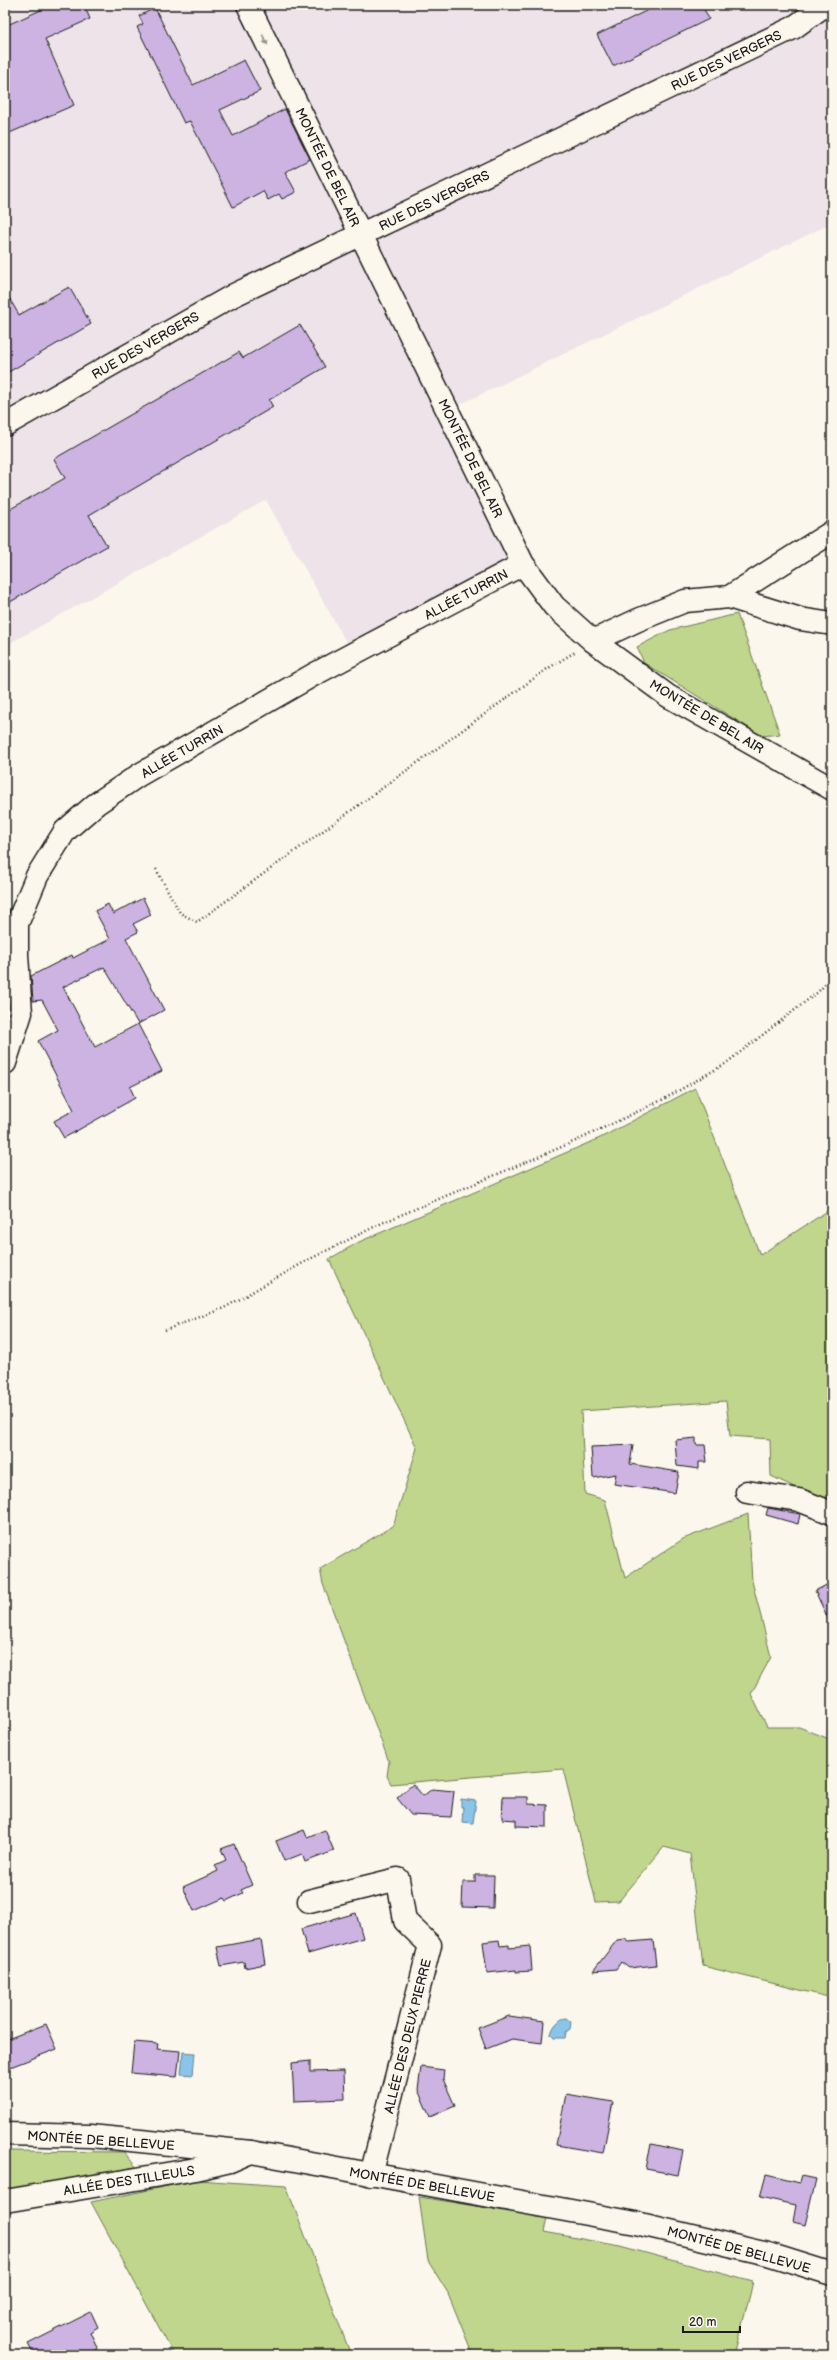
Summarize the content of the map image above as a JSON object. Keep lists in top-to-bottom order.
{
  "streets": {
    "street": [
      "RUE DES VERGERS",
      "MONTÉE DE BEL AIR",
      "ALLÉE TURRIN",
      "ALLÉE DES DEUX PIERRE",
      "MONTÉE DE BELLEVUE",
      "ALLÉE DES TILLEULS"
    ]
  },
  "crossings": [
    ["RUE DES VERGERS", "MONTÉE DE BEL AIR"],
    ["MONTÉE DE BEL AIR", "ALLÉE TURRIN"],
    ["ALLÉE DES DEUX PIERRE", "MONTÉE DE BELLEVUE"],
    ["MONTÉE DE BELLEVUE", "ALLÉE DES TILLEULS"]
  ],
  "scale_bar": "20 m"
}
